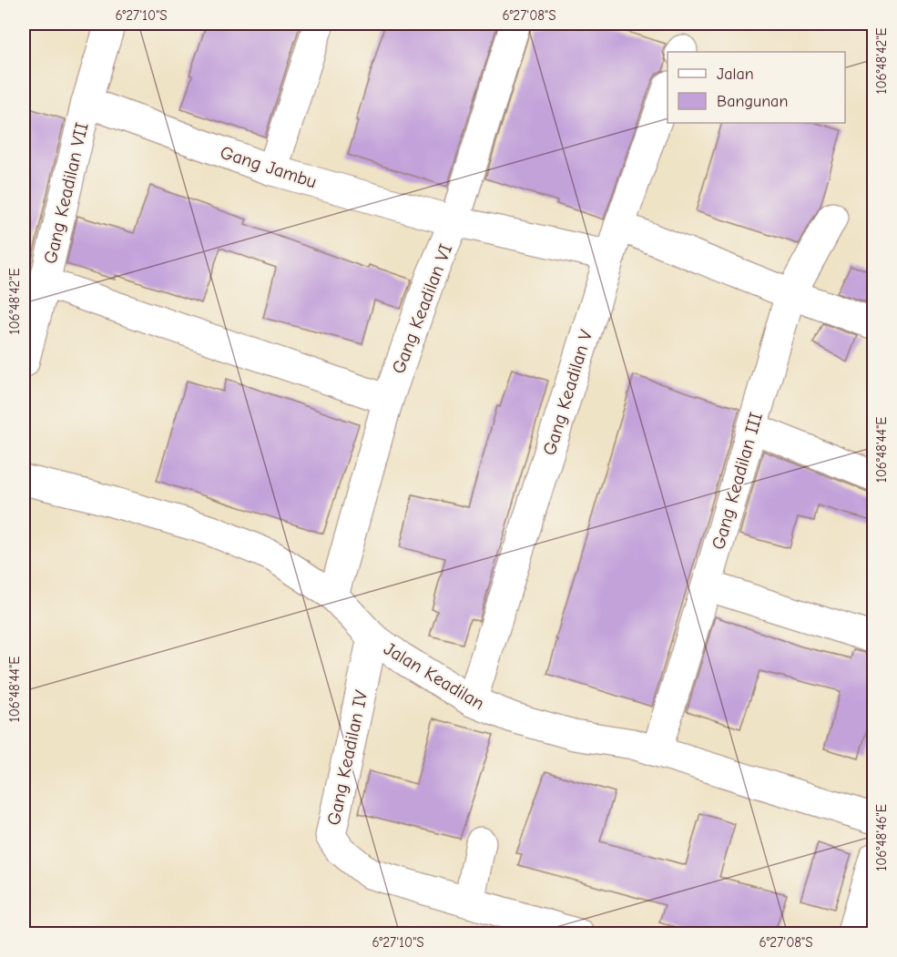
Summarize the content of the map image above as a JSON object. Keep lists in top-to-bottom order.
{
  "streets": {
    "street": [
      "Gang Jambu",
      "Gang Keadilan VII",
      "Gang Keadilan VI",
      "Gang Keadilan V",
      "Gang Keadilan III",
      "Jalan Keadilan",
      "Gang Keadilan IV"
    ]
  },
  "crossings": [
    ["Gang Jambu", "Gang Keadilan VII"],
    ["Gang Jambu", "Gang Keadilan VI"],
    ["Gang Jambu", "Gang Keadilan V"],
    ["Gang Keadilan VI", "Jalan Keadilan"],
    ["Gang Keadilan V", "Jalan Keadilan"],
    ["Gang Keadilan III", "Jalan Keadilan"],
    ["Jalan Keadilan", "Gang Keadilan IV"]
  ],
  "legend": ["Jalan", "Bangunan"],
  "coordinates": [
    "6°27'10\"S",
    "6°27'08\"S",
    "106°48'42\"E",
    "106°48'44\"E",
    "106°48'46\"E"
  ]
}
